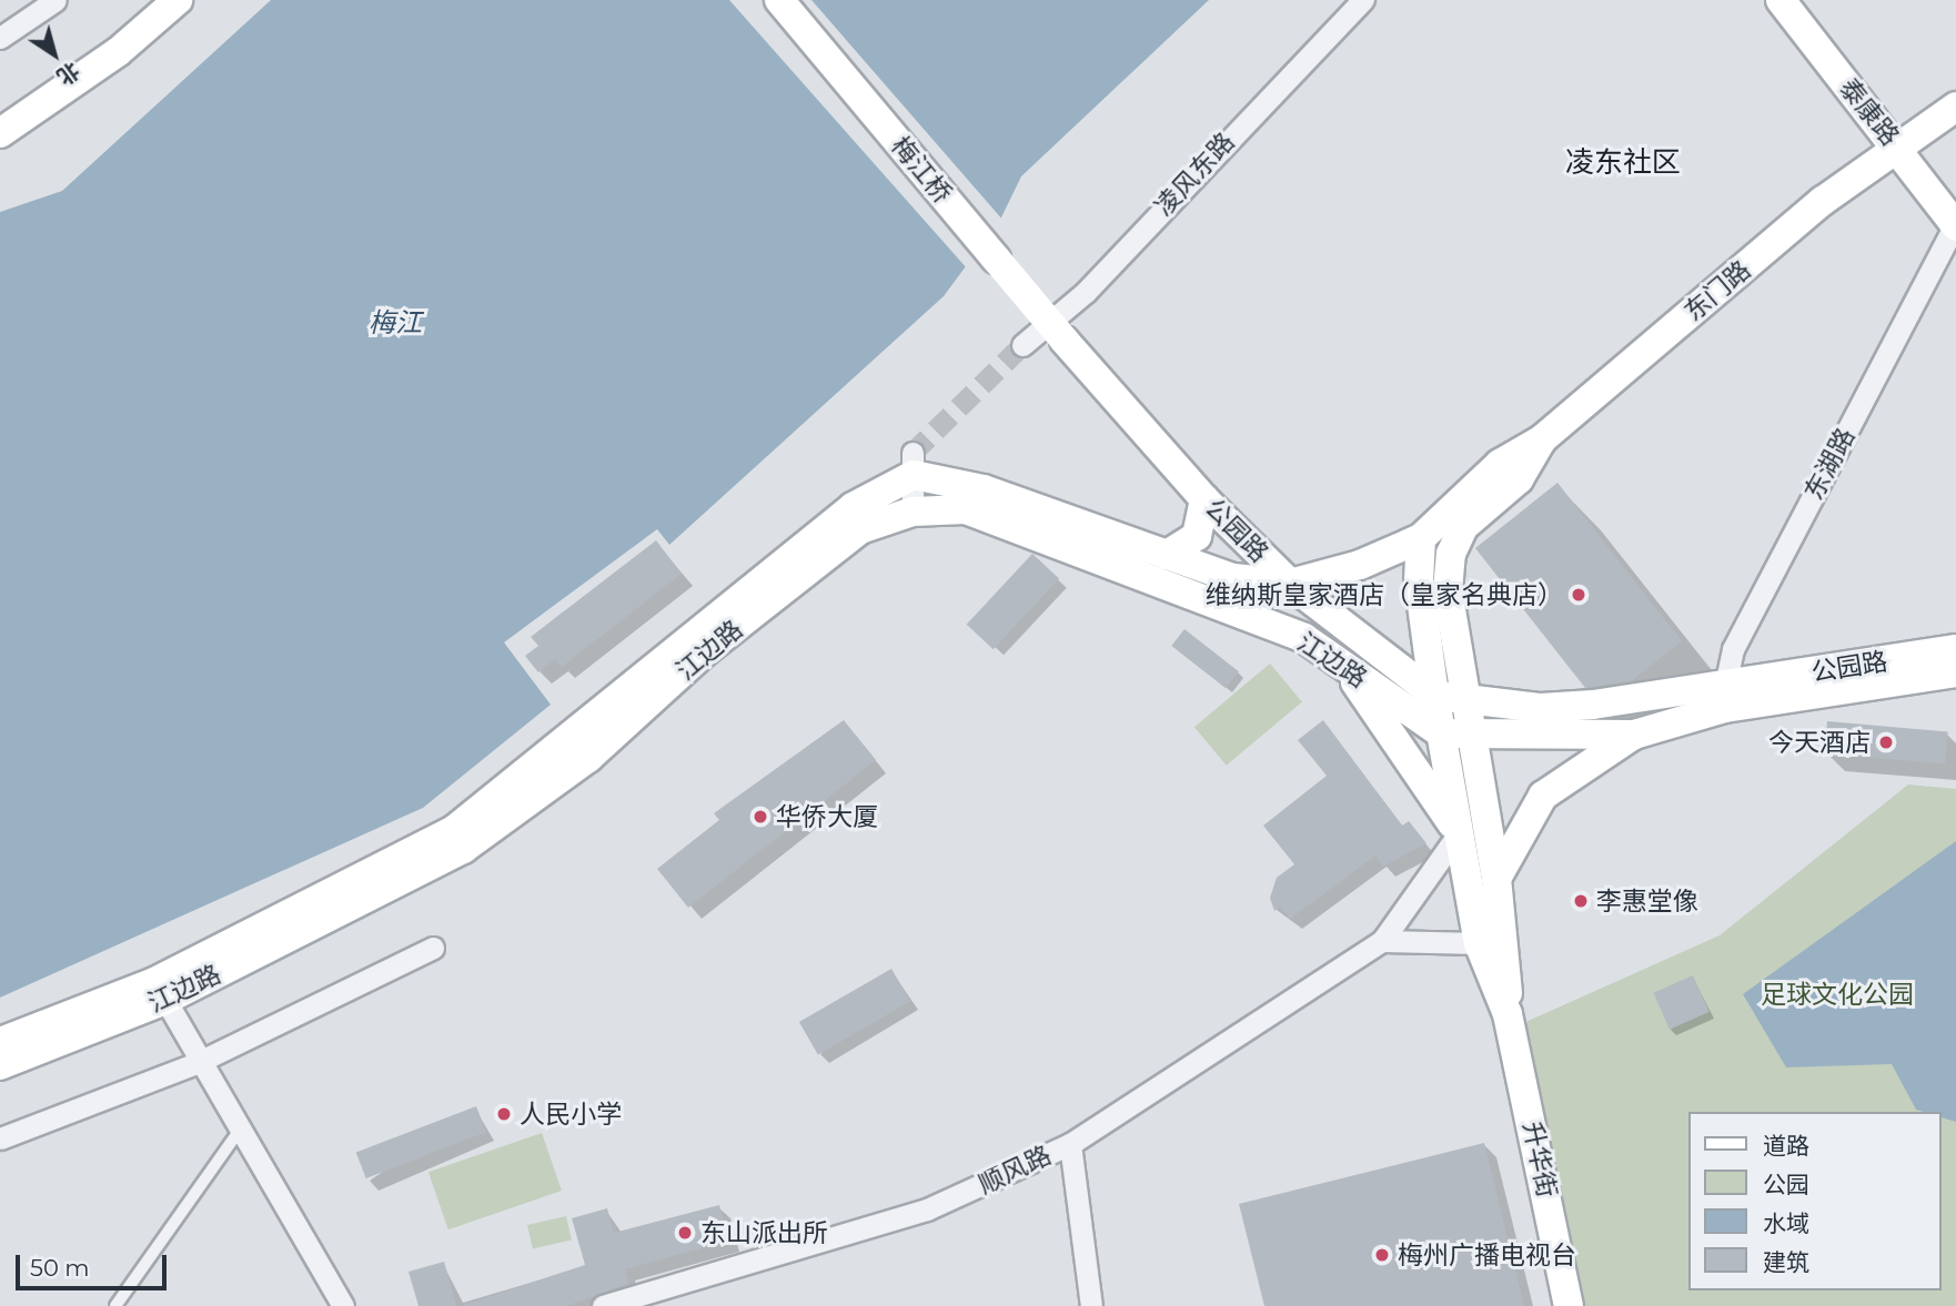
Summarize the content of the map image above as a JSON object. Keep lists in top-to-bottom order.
{
  "streets": {
    "main road": [
      "泰康路",
      "梅江桥",
      "东门路",
      "公园路",
      "江边路",
      "升华街"
    ],
    "street": ["凌风东路", "东湖路", "顺风路"]
  },
  "crossings": [
    ["泰康路", "东门路"],
    ["泰康路", "东湖路"],
    ["梅江桥", "公园路"],
    ["东门路", "公园路"],
    ["东门路", "升华街"],
    ["东湖路", "公园路"],
    ["公园路", "江边路"],
    ["公园路", "升华街"],
    ["江边路", "升华街"],
    ["升华街", "顺风路"]
  ],
  "districts": ["凌东社区"],
  "water": ["梅江"],
  "parks": ["足球文化公园"],
  "places": [
    "维纳斯皇家酒店（皇家名典店）",
    "今天酒店",
    "华侨大厦",
    "李惠堂像",
    "人民小学",
    "东山派出所",
    "梅州广播电视台"
  ],
  "legend": [
    "道路",
    "公园",
    "水域",
    "建筑"
  ],
  "scale_bar": "50 m",
  "north": "bottom right"
}
